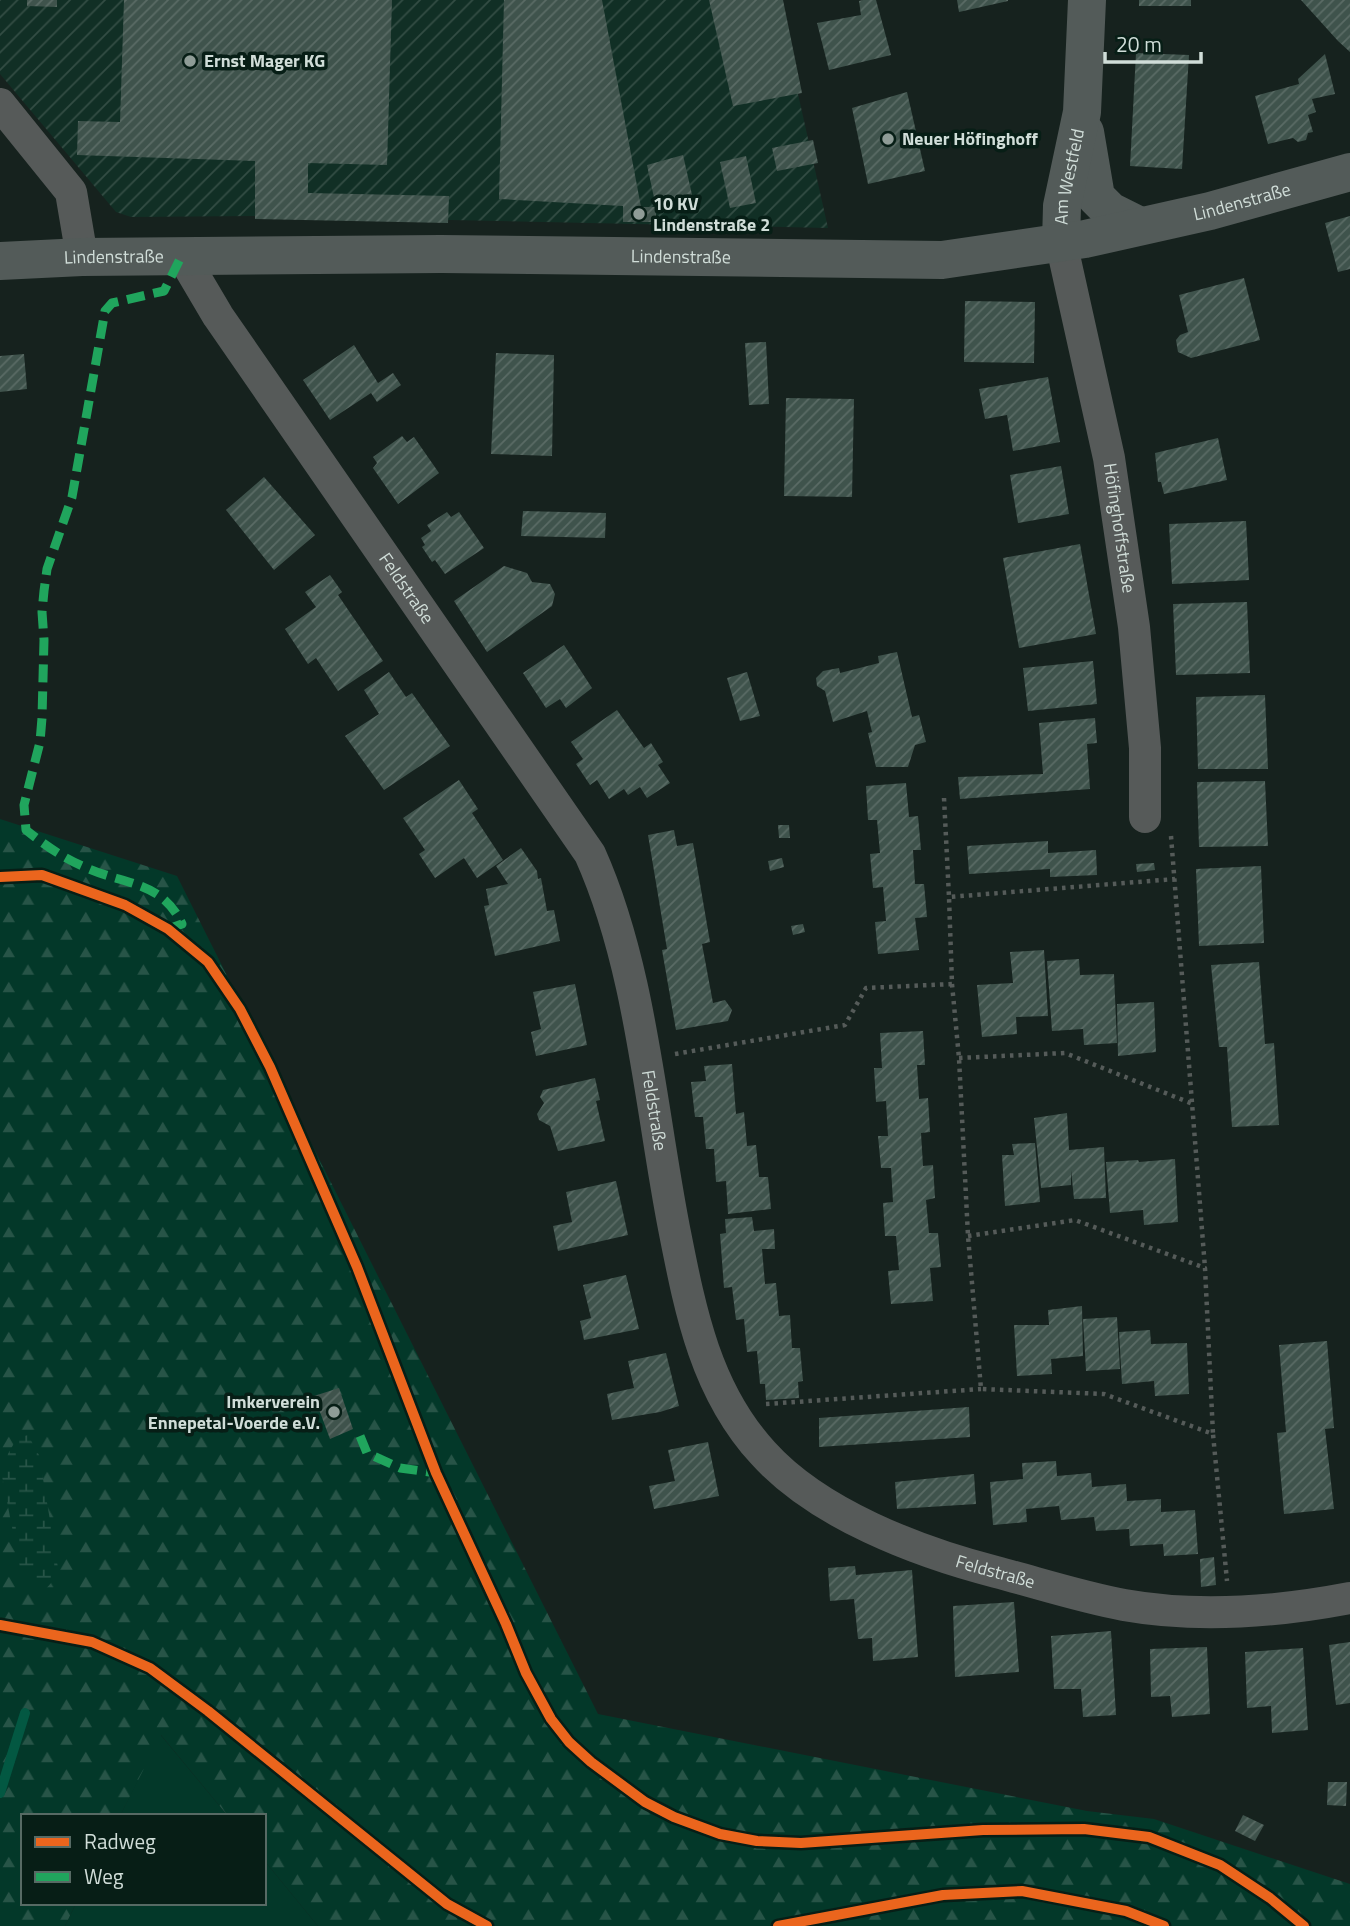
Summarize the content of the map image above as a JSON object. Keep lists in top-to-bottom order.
{
  "streets": {
    "main road": ["Am Westfeld", "Lindenstraße"],
    "street": ["Höfinghoffstraße", "Feldstraße"]
  },
  "crossings": [
    ["Am Westfeld", "Lindenstraße"],
    ["Am Westfeld", "Höfinghoffstraße"],
    ["Lindenstraße", "Höfinghoffstraße"],
    ["Lindenstraße", "Feldstraße"]
  ],
  "places": [
    "Ernst Mager KG",
    "Neuer Höfinghoff",
    "10 KV Lindenstraße 2",
    "Imkerverein Ennepetal-Voerde e.V."
  ],
  "legend": ["Radweg", "Weg"],
  "scale_bar": "20 m"
}
